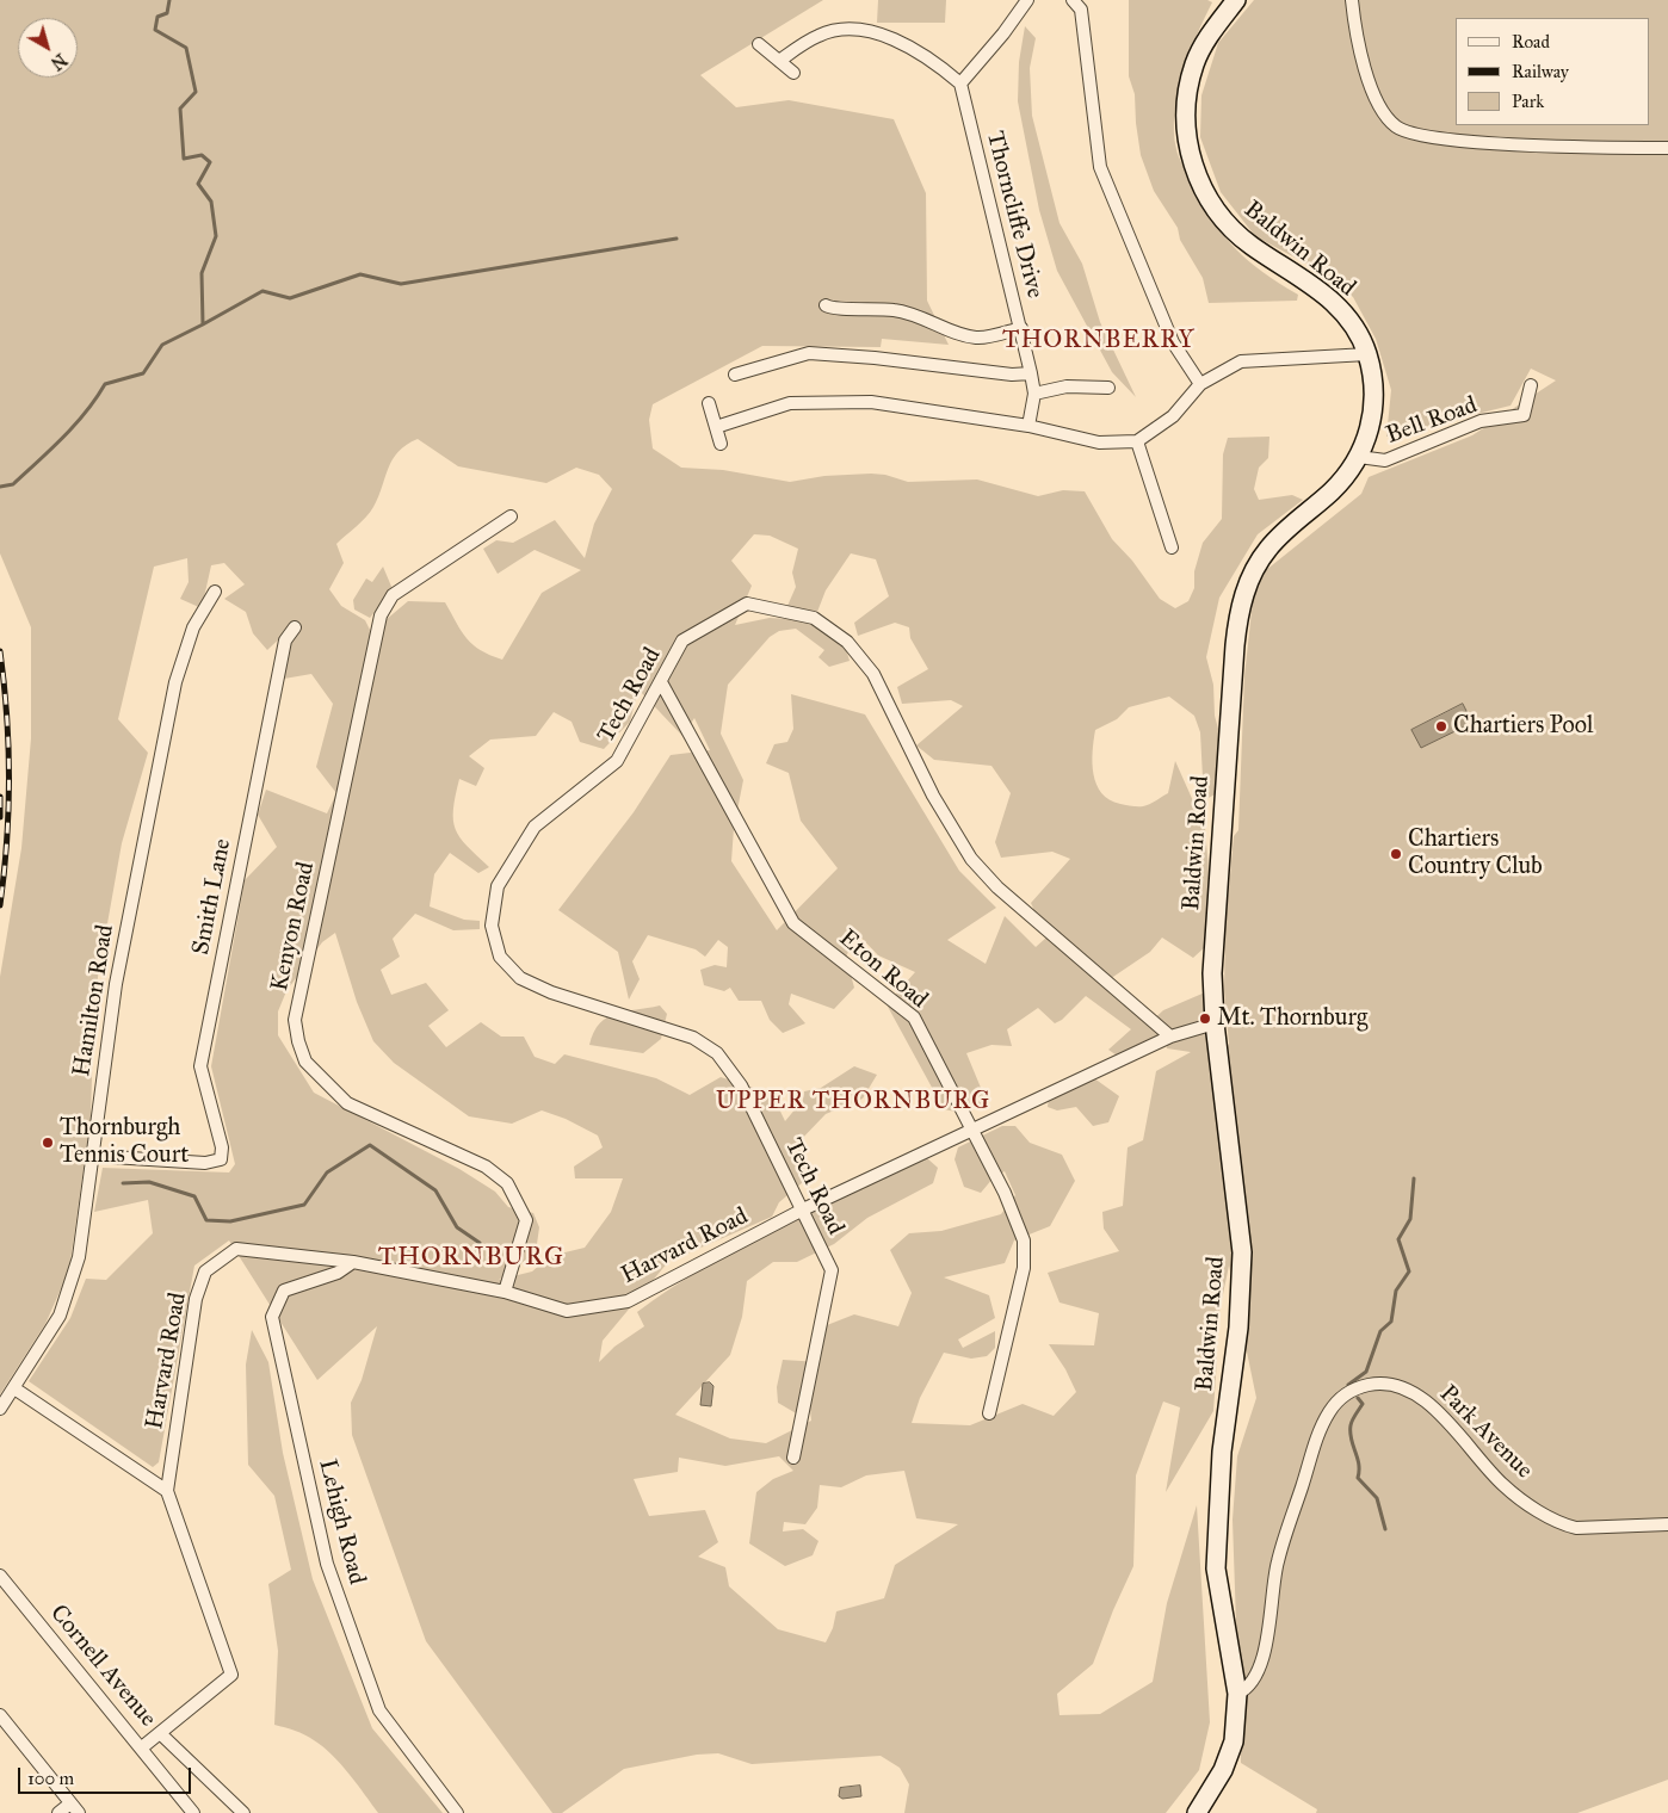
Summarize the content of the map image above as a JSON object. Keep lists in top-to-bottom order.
{
  "streets": {
    "street": [
      "Thorncliffe Drive",
      "Baldwin Road",
      "Bell Road",
      "Tech Road",
      "Smith Lane",
      "Kenyon Road",
      "Eton Road",
      "Hamilton Road",
      "Harvard Road",
      "Park Avenue",
      "Lehigh Road",
      "Cornell Avenue"
    ]
  },
  "crossings": [
    ["Baldwin Road", "Bell Road"],
    ["Baldwin Road", "Harvard Road"],
    ["Baldwin Road", "Park Avenue"],
    ["Tech Road", "Eton Road"],
    ["Tech Road", "Harvard Road"],
    ["Smith Lane", "Hamilton Road"],
    ["Kenyon Road", "Harvard Road"],
    ["Eton Road", "Harvard Road"],
    ["Harvard Road", "Lehigh Road"]
  ],
  "districts": ["THORNBERRY", "UPPER THORNBURG", "THORNBURG"],
  "places": [
    "Chartiers Pool",
    "Chartiers Country Club",
    "Mt. Thornburg",
    "Thornburgh Tennis Court"
  ],
  "legend": ["Road", "Railway", "Park"],
  "scale_bar": "100 m",
  "north": "bottom right"
}
